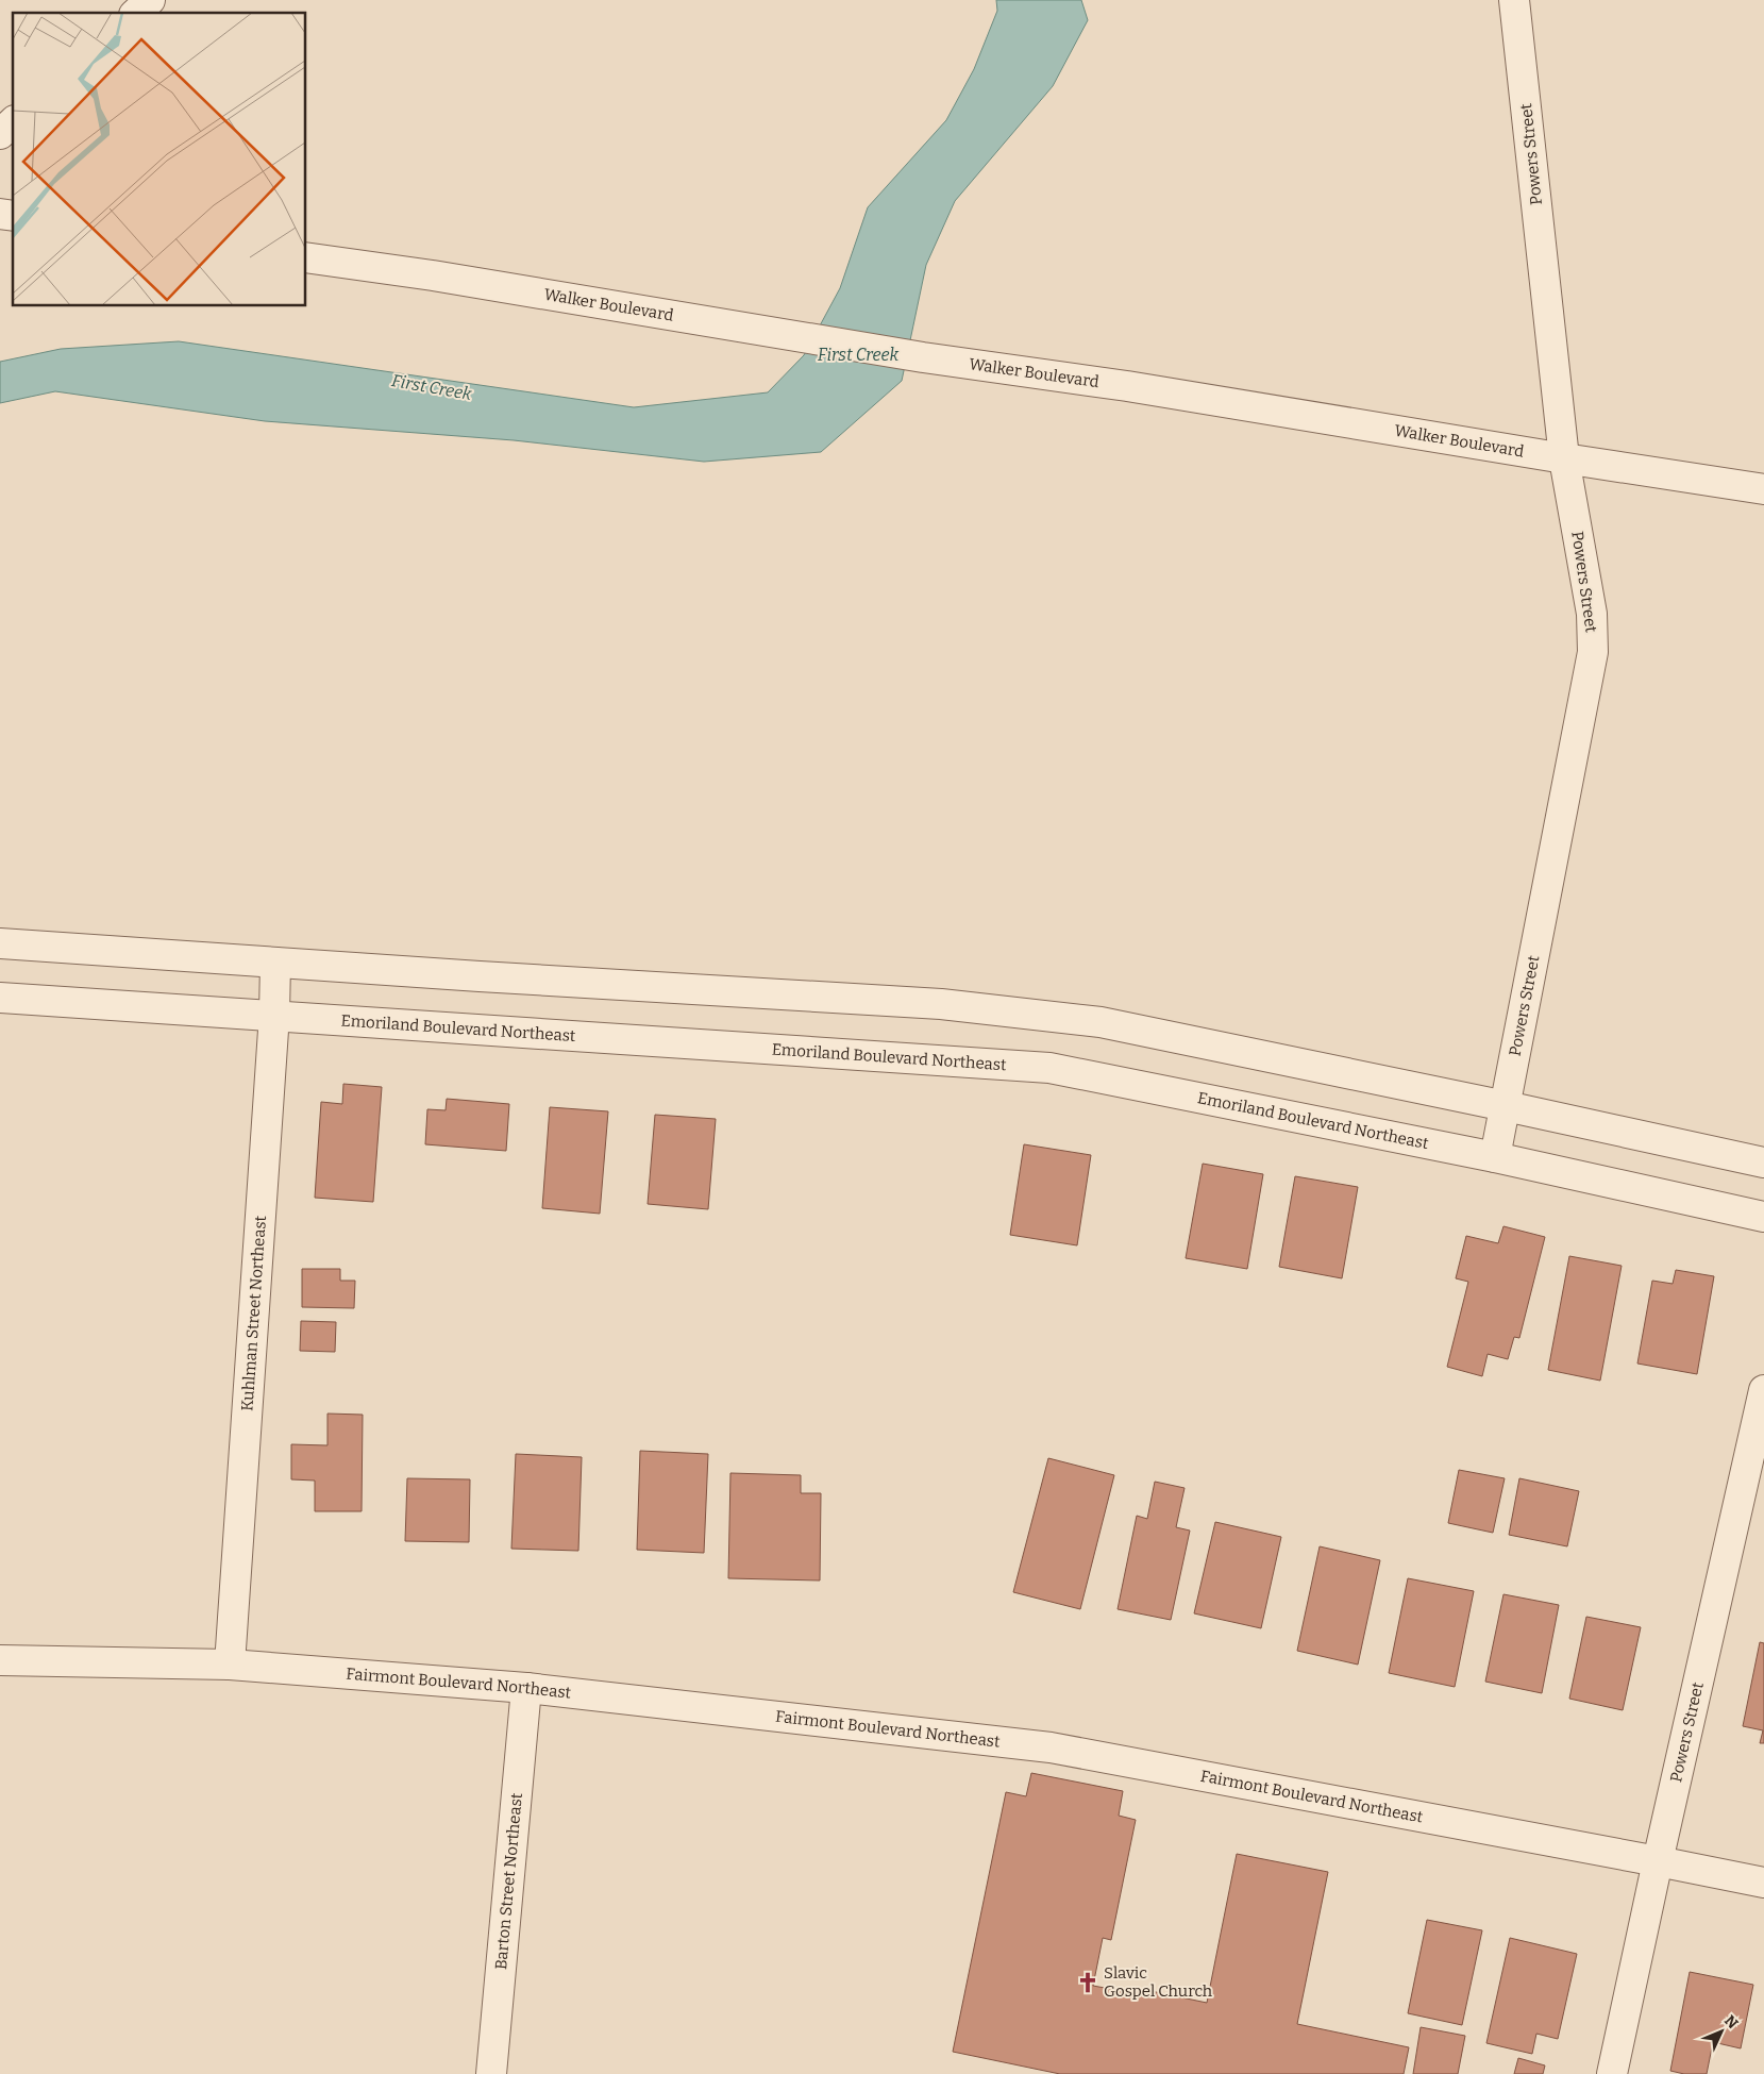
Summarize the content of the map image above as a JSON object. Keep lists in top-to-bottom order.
{
  "streets": {
    "street": [
      "Powers Street",
      "Walker Boulevard",
      "Emoriland Boulevard Northeast",
      "Kuhlman Street Northeast",
      "Fairmont Boulevard Northeast",
      "Barton Street Northeast"
    ]
  },
  "crossings": [
    ["Powers Street", "Walker Boulevard"],
    ["Powers Street", "Emoriland Boulevard Northeast"],
    ["Powers Street", "Fairmont Boulevard Northeast"],
    ["Emoriland Boulevard Northeast", "Kuhlman Street Northeast"],
    ["Kuhlman Street Northeast", "Fairmont Boulevard Northeast"],
    ["Fairmont Boulevard Northeast", "Barton Street Northeast"]
  ],
  "water": ["First Creek"],
  "places": {
    "church": ["Slavic Gospel Church"]
  },
  "north": "top right"
}
